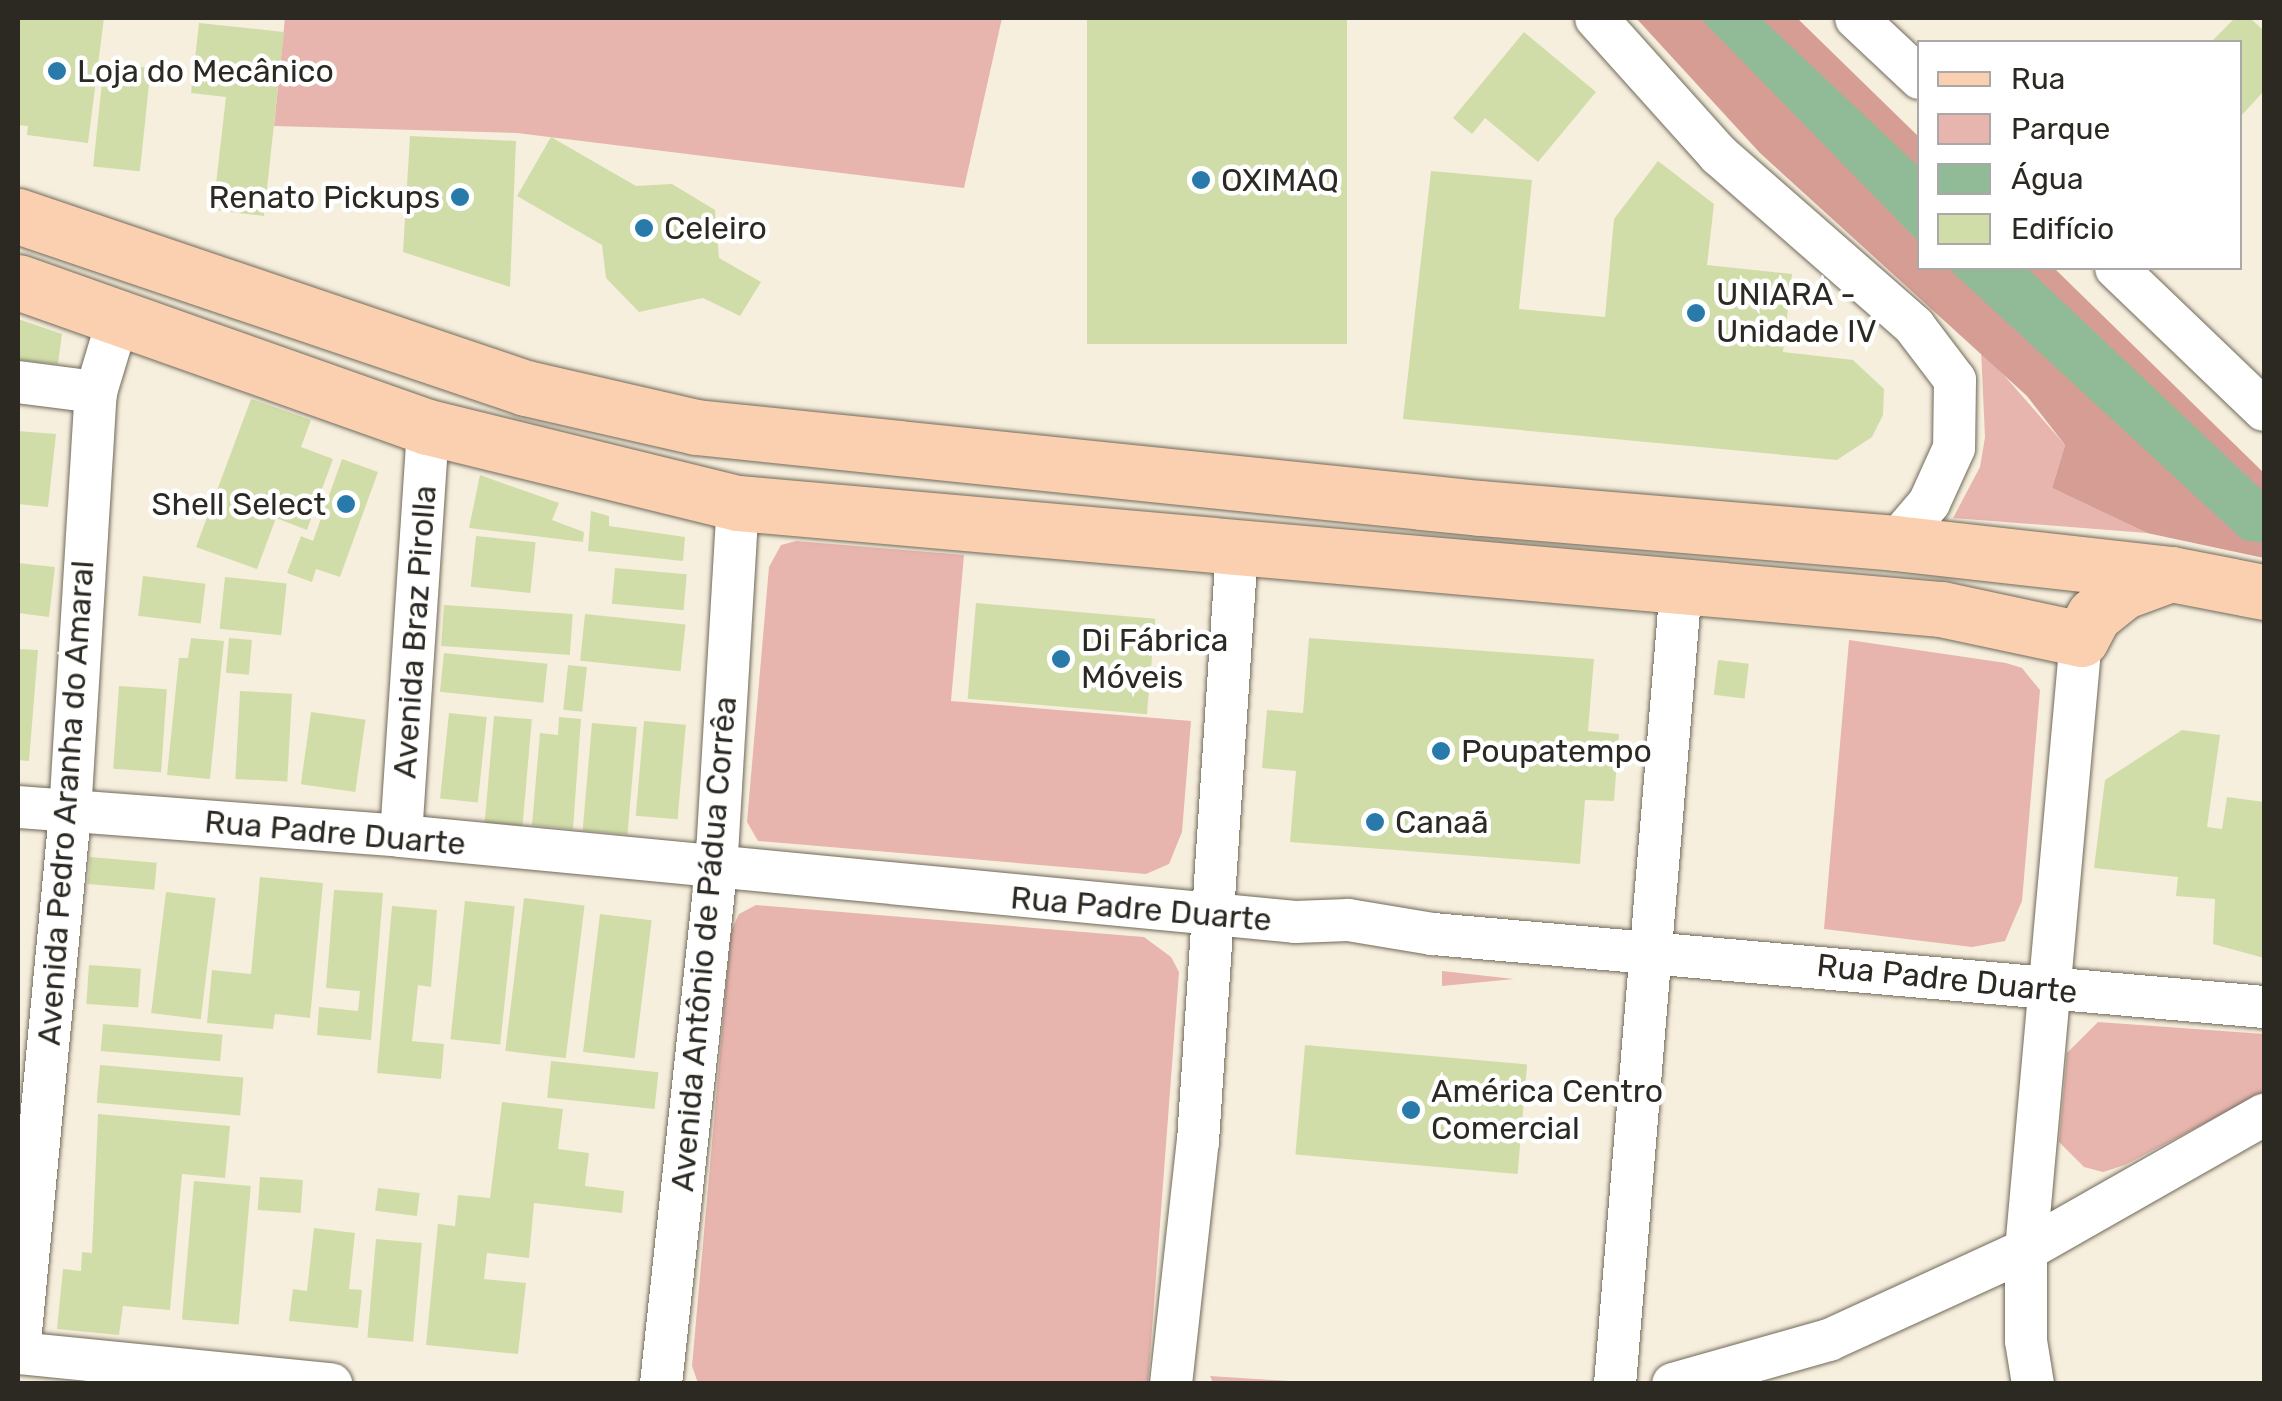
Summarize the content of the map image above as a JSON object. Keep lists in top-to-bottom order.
{
  "streets": {
    "street": [
      "Avenida Braz Pirolla",
      "Avenida Pedro Aranha do Amaral",
      "Rua Padre Duarte",
      "Avenida Antônio de Pádua Corrêa"
    ]
  },
  "crossings": [
    ["Avenida Braz Pirolla", "Rua Padre Duarte"],
    ["Avenida Pedro Aranha do Amaral", "Rua Padre Duarte"],
    ["Rua Padre Duarte", "Avenida Antônio de Pádua Corrêa"]
  ],
  "places": [
    "Loja do Mecânico",
    "OXIMAQ",
    "Renato Pickups",
    "Celeiro",
    "UNIARA - Unidade IV",
    "Shell Select",
    "Di Fábrica Móveis",
    "Poupatempo",
    "Canaã",
    "América Centro Comercial"
  ],
  "legend": [
    "Rua",
    "Parque",
    "Água",
    "Edifício"
  ]
}
